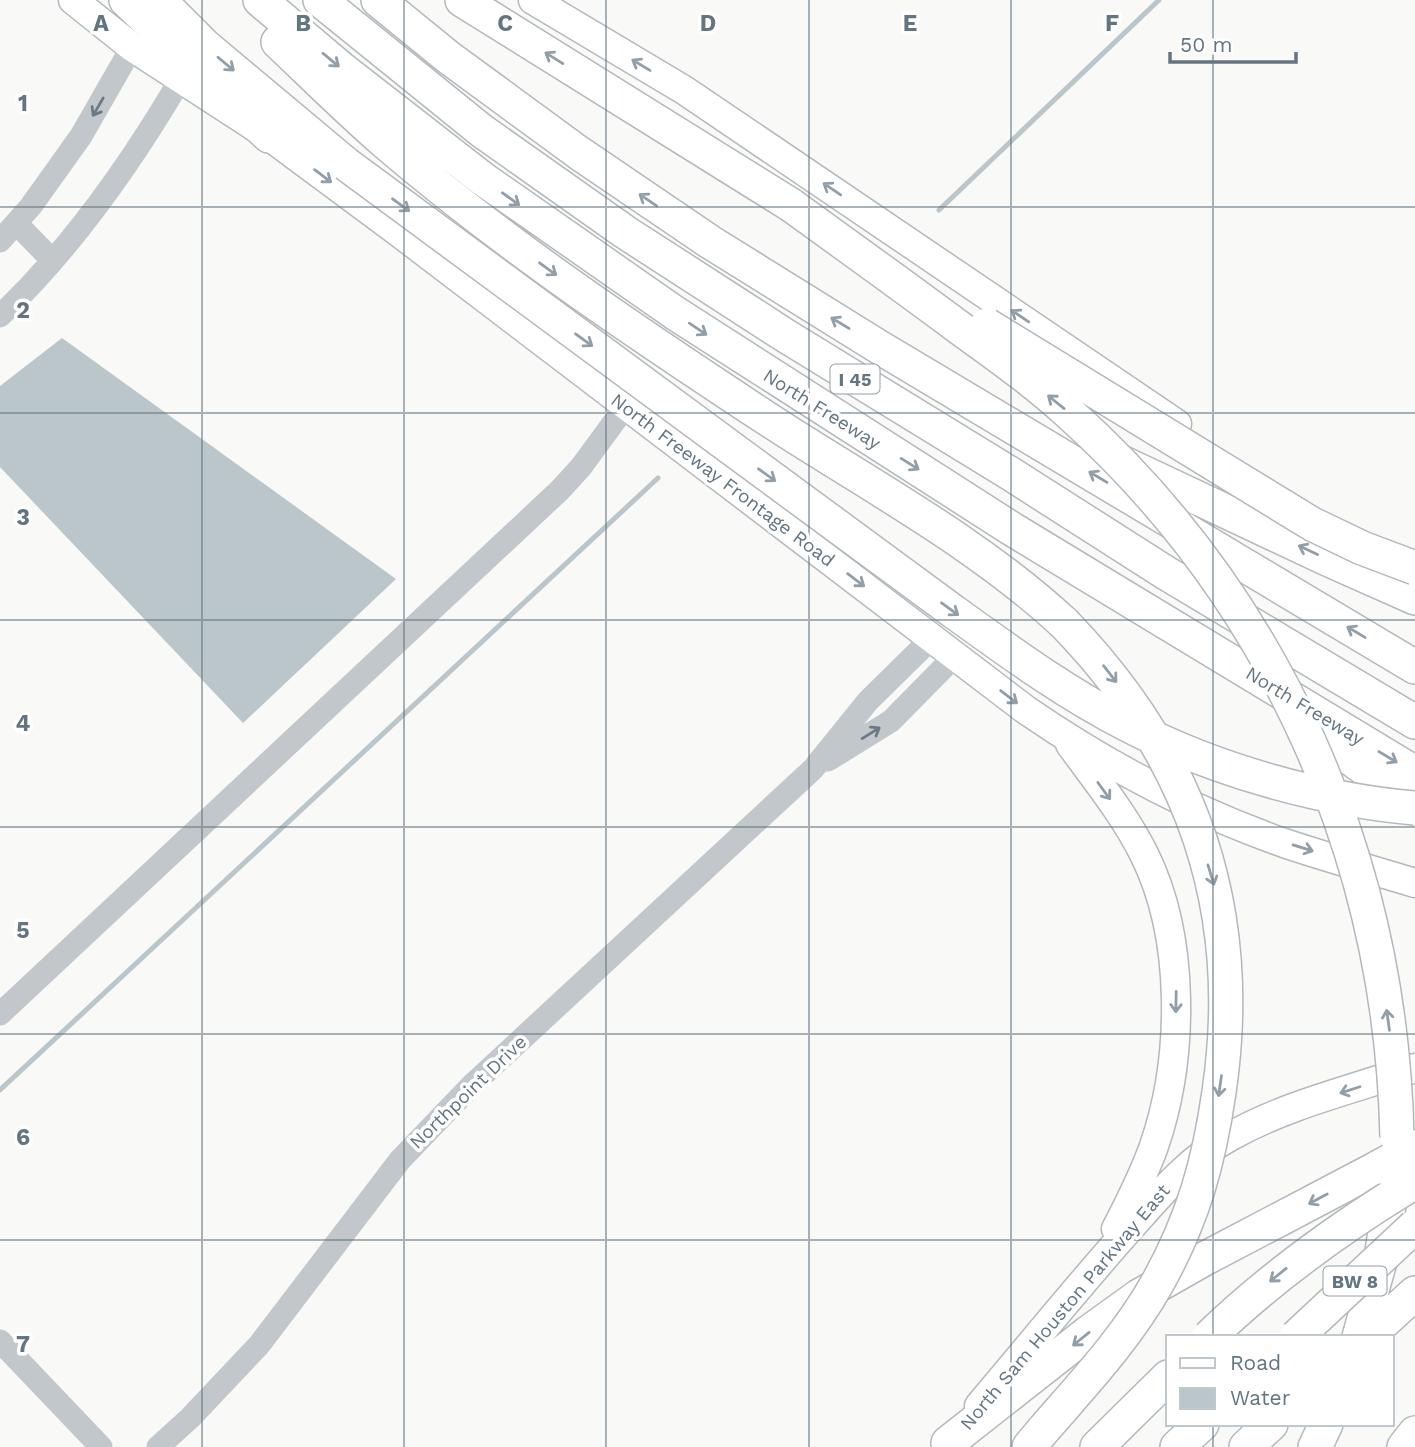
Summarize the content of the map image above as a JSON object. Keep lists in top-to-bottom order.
{
  "streets": {
    "highway": ["I 45", "North Freeway", "BW 8"],
    "main road": ["North Freeway Frontage Road", "North Sam Houston Parkway East"],
    "street": ["Northpoint Drive"]
  },
  "crossings": [
    ["North Freeway Frontage Road", "Northpoint Drive"]
  ],
  "one_way": ["North Freeway Frontage Road", "North Sam Houston Parkway East"],
  "legend": ["Road", "Water"],
  "scale_bar": "50 m",
  "grid": {
    "columns": [
      "A",
      "B",
      "C",
      "D",
      "E",
      "F"
    ],
    "rows": [
      "1",
      "2",
      "3",
      "4",
      "5",
      "6",
      "7"
    ]
  }
}
